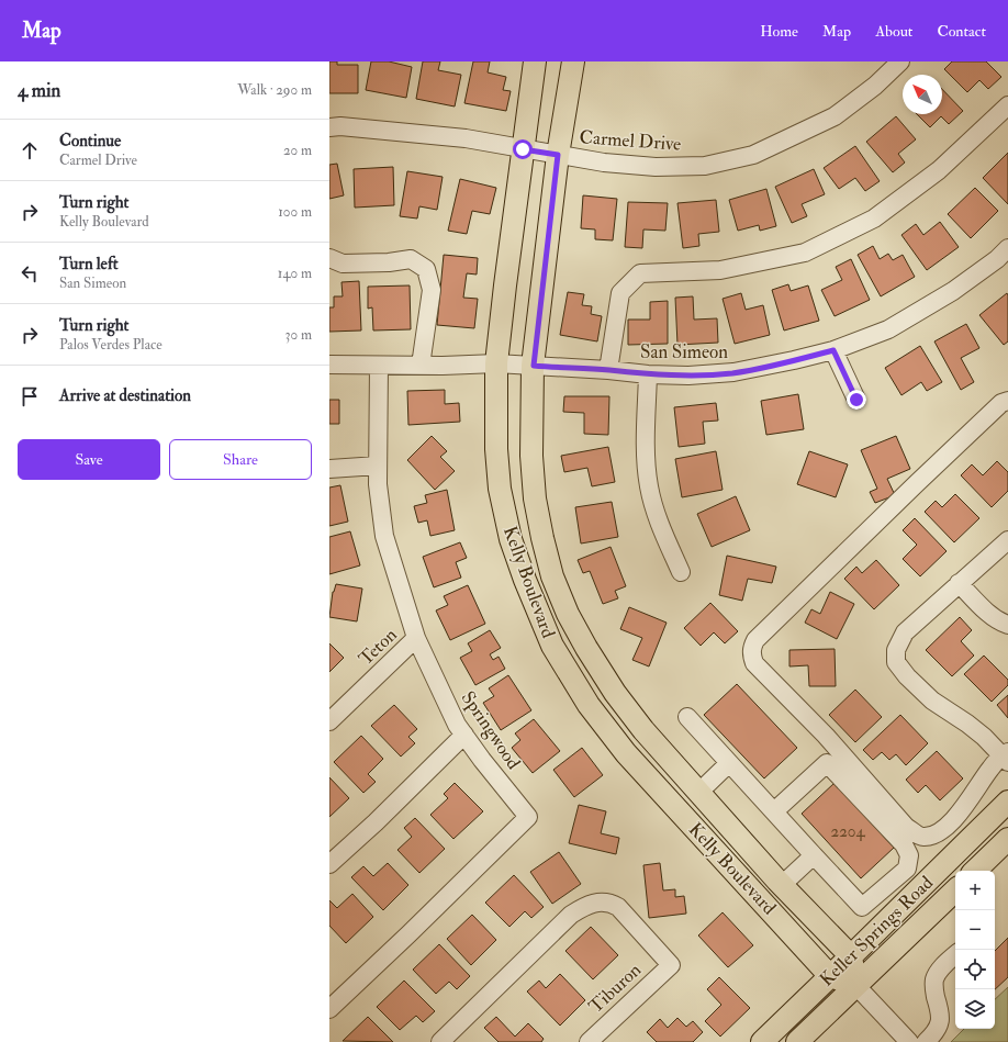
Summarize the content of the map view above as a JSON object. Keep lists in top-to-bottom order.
{
  "streets": {
    "main road": ["Kelly Boulevard", "Keller Springs Road"],
    "street": [
      "Carmel Drive",
      "San Simeon",
      "Teton",
      "Springwood",
      "Tiburon"
    ]
  },
  "crossings": [
    ["Carmel Drive", "Kelly Boulevard"],
    ["San Simeon", "Kelly Boulevard"],
    ["San Simeon", "Springwood"],
    ["Kelly Boulevard", "Keller Springs Road"],
    ["Teton", "Springwood"]
  ],
  "house_numbers": ["2204"],
  "north": "top left",
  "page": {
    "header": "Map",
    "nav": [
      "Home",
      "Map",
      "About",
      "Contact"
    ],
    "heading": ["4 min", "Walk · 290 m"],
    "list": [
      ["Continue", "Carmel Drive", "20 m"],
      ["Turn right", "Kelly Boulevard", "100 m"],
      ["Turn left", "San Simeon", "140 m"],
      ["Turn right", "Palos Verdes Place", "30 m"],
      "Arrive at destination"
    ],
    "buttons": ["Save", "Share"],
    "map_buttons": ["+", "−"]
  }
}
